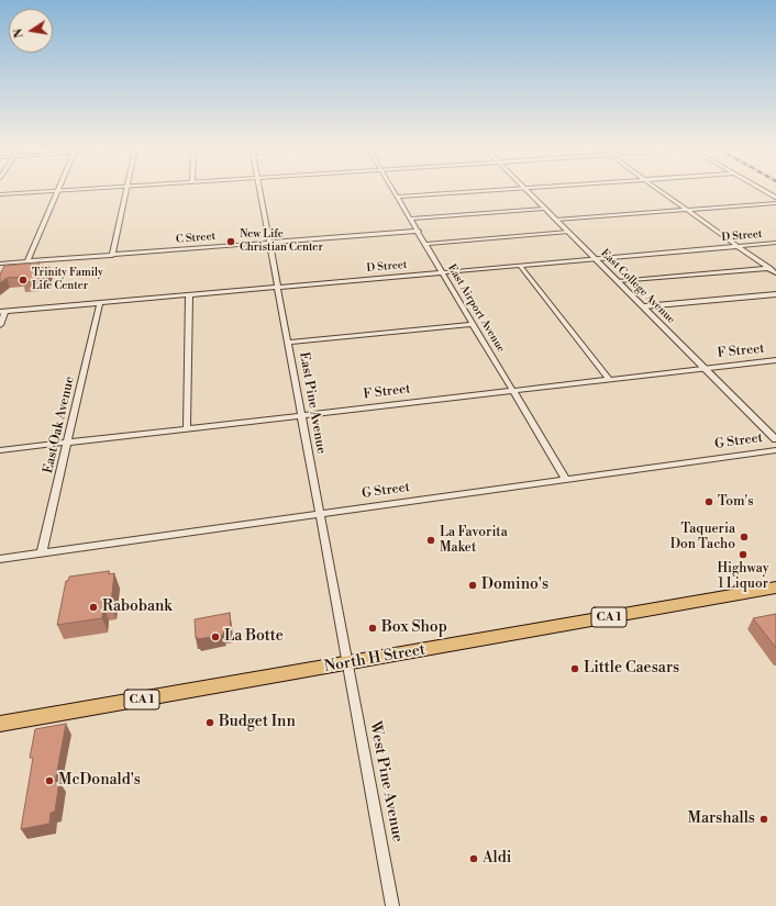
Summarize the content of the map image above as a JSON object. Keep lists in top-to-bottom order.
{
  "streets": {
    "highway": ["CA 1", "North H Street"],
    "street": [
      "D Street",
      "C Street",
      "East College Avenue",
      "East Airport Avenue",
      "F Street",
      "East Pine Avenue",
      "East Oak Avenue",
      "G Street",
      "West Pine Avenue"
    ]
  },
  "crossings": [
    ["D Street", "East College Avenue"],
    ["D Street", "East Airport Avenue"],
    ["D Street", "East Pine Avenue"],
    ["D Street", "East Oak Avenue"],
    ["C Street", "East Airport Avenue"],
    ["C Street", "East Pine Avenue"],
    ["East College Avenue", "F Street"],
    ["East Airport Avenue", "F Street"],
    ["East Airport Avenue", "G Street"],
    ["F Street", "East Pine Avenue"],
    ["F Street", "East Oak Avenue"],
    ["East Pine Avenue", "G Street"],
    ["East Pine Avenue", "North H Street"],
    ["East Pine Avenue", "West Pine Avenue"],
    ["East Oak Avenue", "G Street"],
    ["North H Street", "West Pine Avenue"]
  ],
  "places": [
    "New Life Christian Center",
    "Trinity Family Life Center",
    "Tom's",
    "Taqueria Don Tacho",
    "La Favorita Maket",
    "Highway 1 Liquor",
    "Domino's",
    "Rabobank",
    "Box Shop",
    "La Botte",
    "Little Caesars",
    "Budget Inn",
    "McDonald's",
    "Marshalls",
    "Aldi"
  ],
  "north": "left"
}
